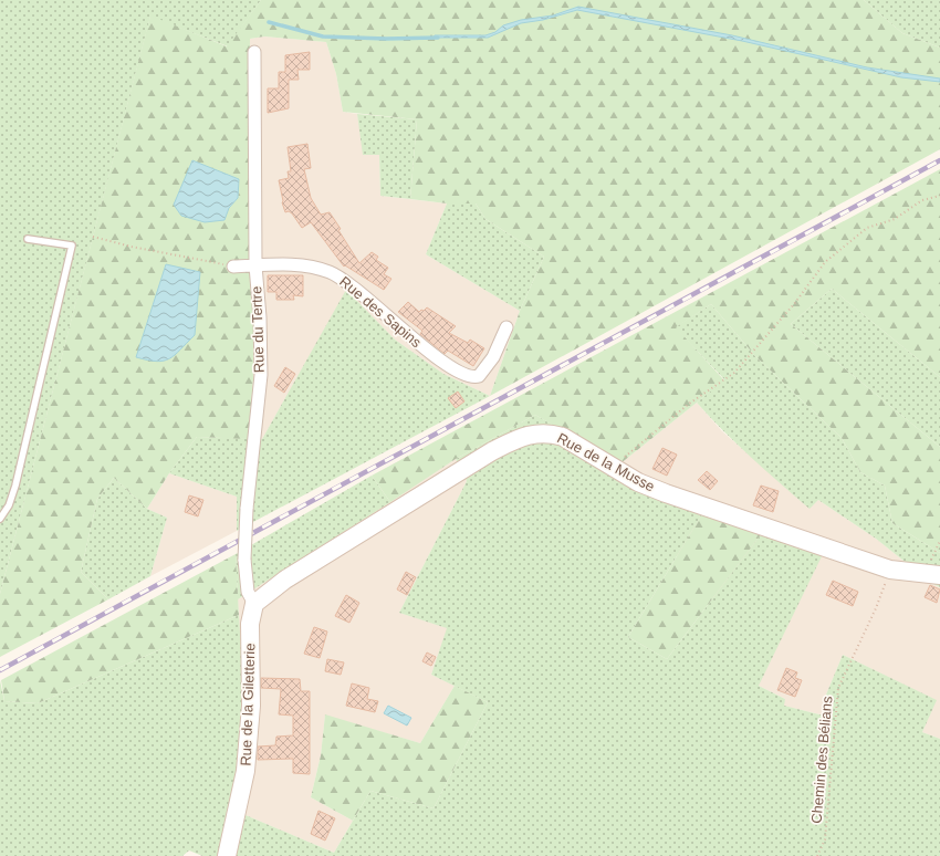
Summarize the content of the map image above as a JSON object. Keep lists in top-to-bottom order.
{
  "streets": {
    "street": [
      "Rue des Sapins",
      "Rue du Tertre",
      "Rue de la Musse",
      "Rue de la Giletterie"
    ],
    "path": ["Chemin des Bélians"]
  },
  "crossings": [
    ["Rue des Sapins", "Rue du Tertre"],
    ["Rue du Tertre", "Rue de la Musse"],
    ["Rue du Tertre", "Rue de la Giletterie"],
    ["Rue de la Musse", "Rue de la Giletterie"],
    ["Rue de la Musse", "Chemin des Bélians"]
  ]
}
